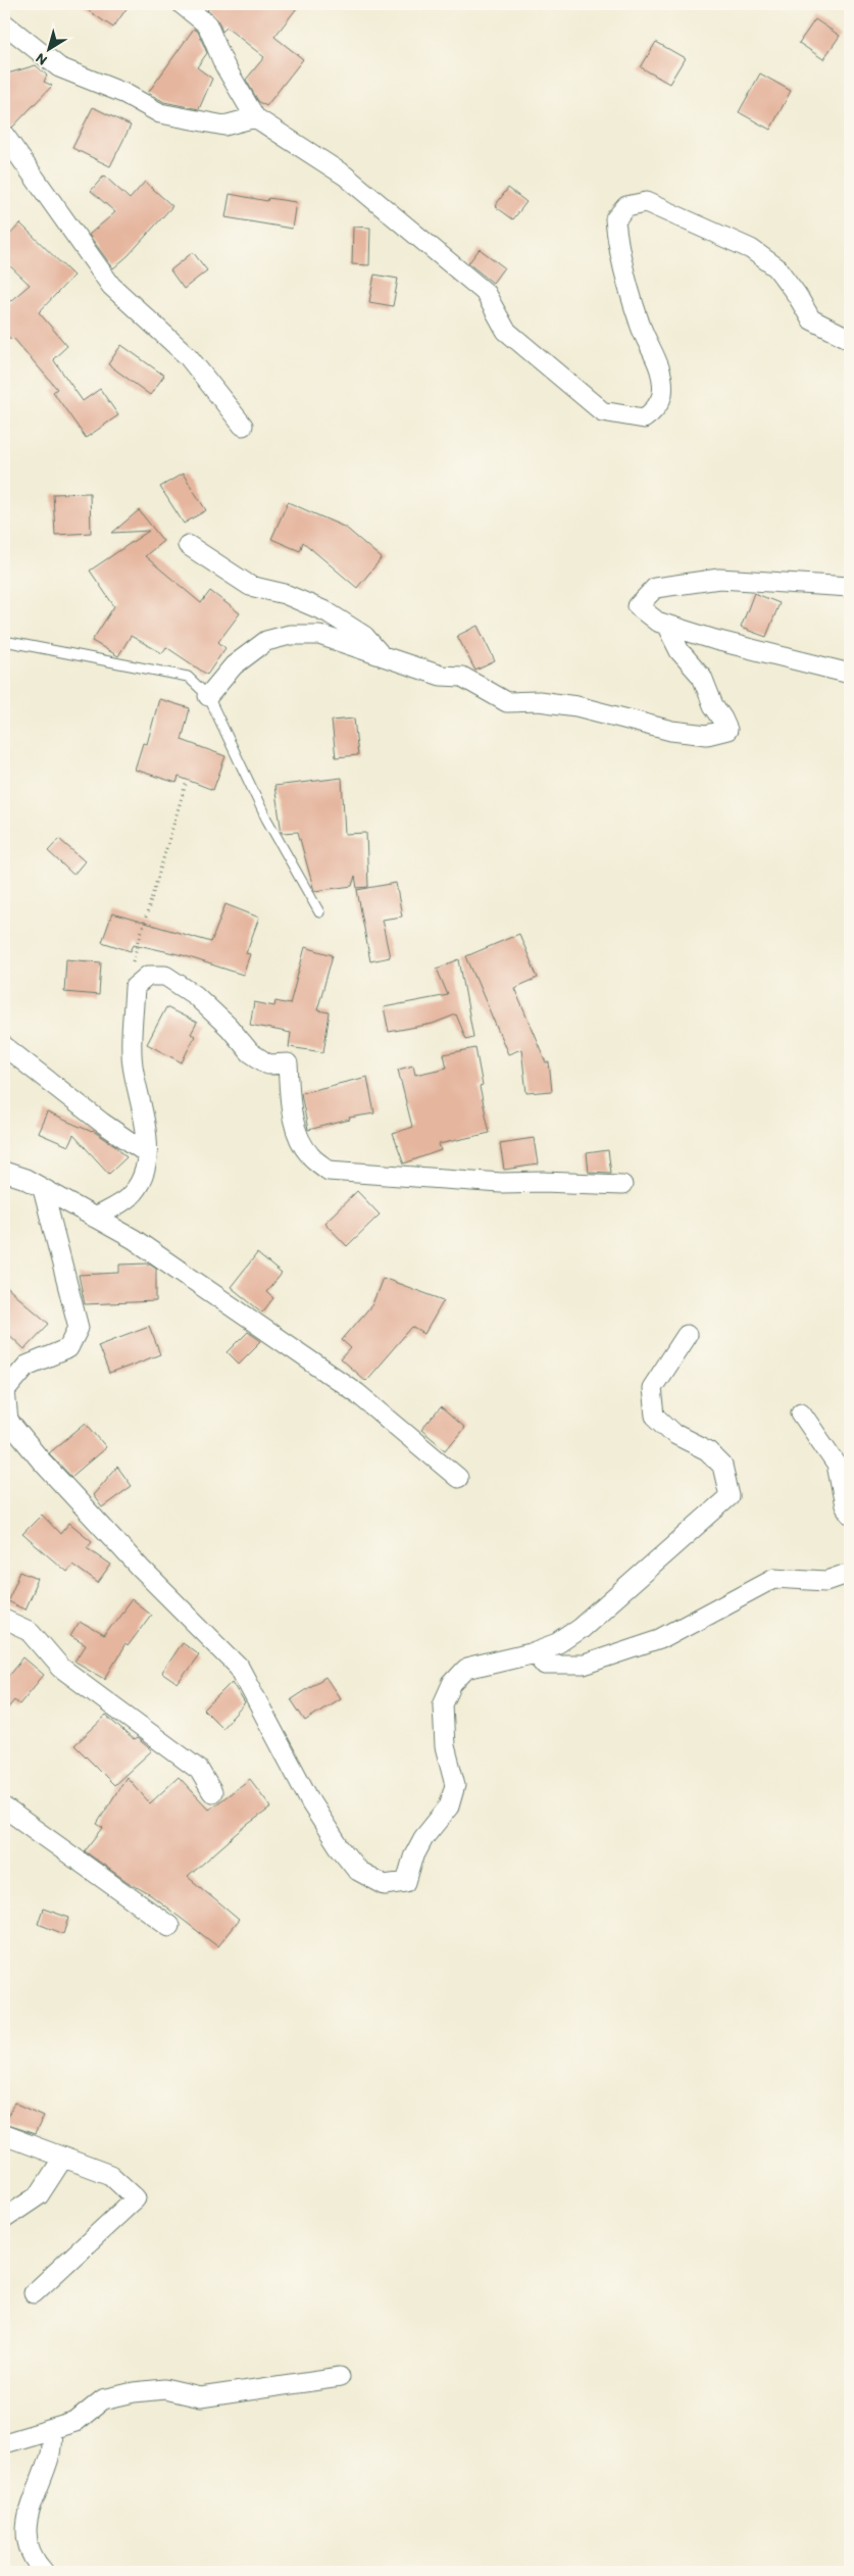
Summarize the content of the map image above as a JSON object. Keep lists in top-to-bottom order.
{
  "north": "bottom left"
}
